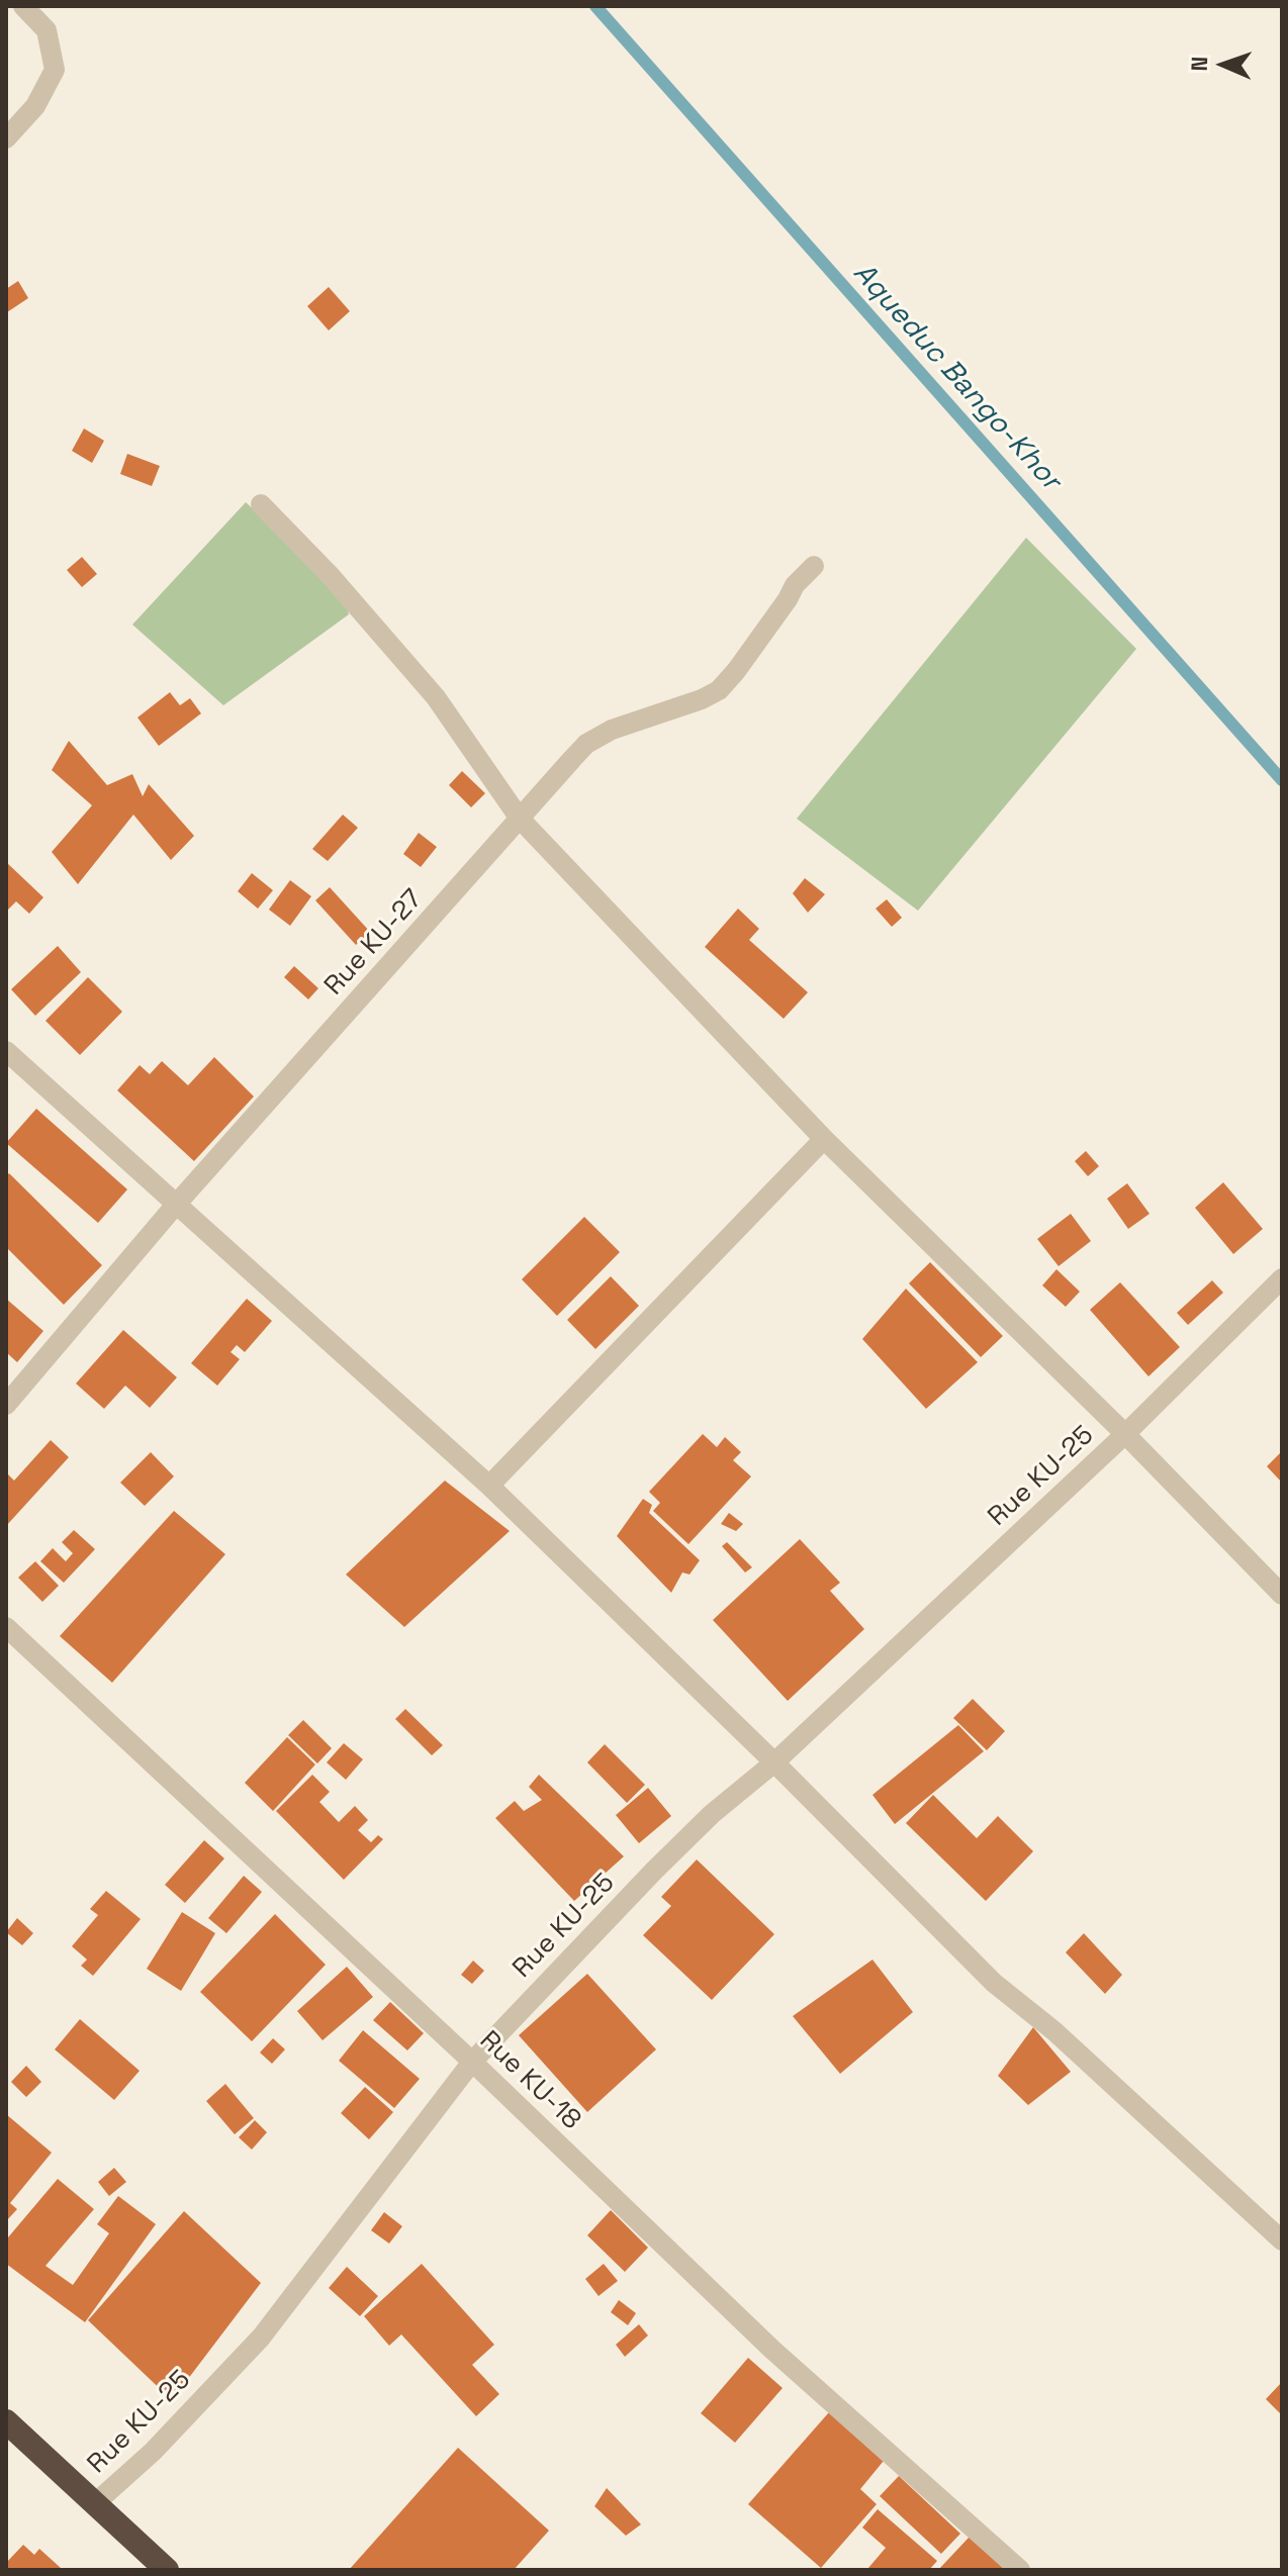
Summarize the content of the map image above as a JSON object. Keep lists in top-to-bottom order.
{
  "streets": {
    "street": ["Rue KU-27", "Rue KU-25", "Rue KU-18"]
  },
  "crossings": [
    ["Rue KU-25", "Rue KU-18"]
  ],
  "water": ["Aqueduc Bango-Khor"],
  "north": "left"
}
